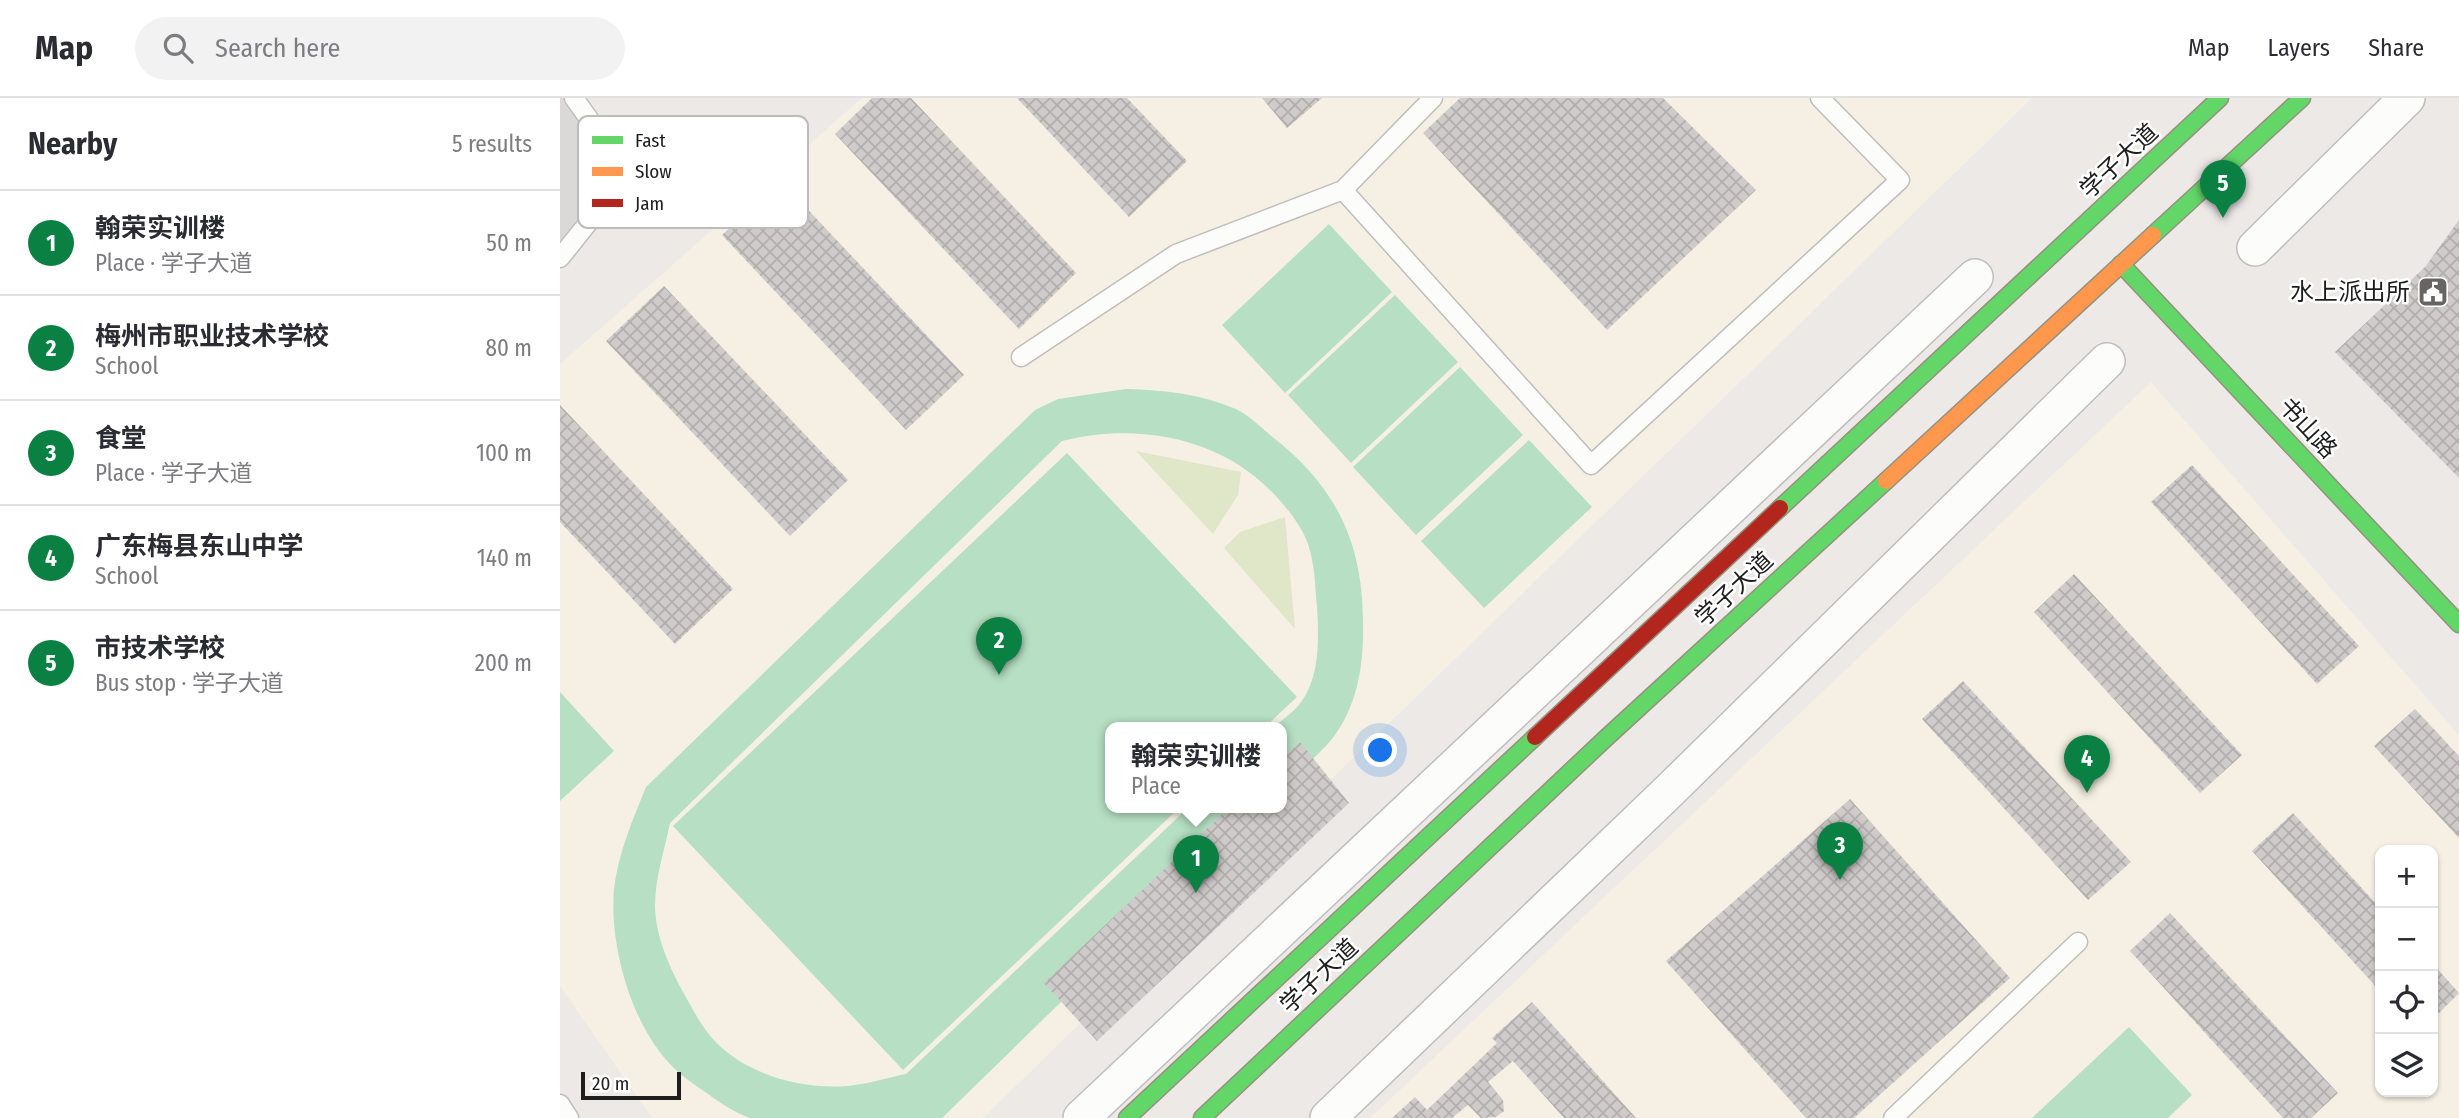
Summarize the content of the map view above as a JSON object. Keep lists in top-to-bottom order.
{
  "streets": {
    "main road": ["学子大道", "书山路"]
  },
  "crossings": [
    ["学子大道", "书山路"]
  ],
  "places": {
    "public building": ["水上派出所"]
  },
  "legend": ["Fast", "Slow", "Jam"],
  "scale_bar": "20 m",
  "page": {
    "header": "Map",
    "search": "Search here",
    "nav": ["Map", "Layers", "Share"],
    "heading": ["Nearby", "5 results"],
    "pins": [
      "5",
      "2",
      "4",
      "3",
      "1"
    ],
    "list": [
      {
        "mark": "1",
        "name": "翰荣实训楼",
        "note": "Place · 学子大道",
        "value": "50 m"
      },
      {
        "mark": "2",
        "name": "梅州市职业技术学校",
        "note": "School",
        "value": "80 m"
      },
      {
        "mark": "3",
        "name": "食堂",
        "note": "Place · 学子大道",
        "value": "100 m"
      },
      {
        "mark": "4",
        "name": "广东梅县东山中学",
        "note": "School",
        "value": "140 m"
      },
      {
        "mark": "5",
        "name": "市技术学校",
        "note": "Bus stop · 学子大道",
        "value": "200 m"
      }
    ],
    "popup": ["翰荣实训楼", "Place"],
    "map_buttons": ["+", "−"],
    "scale": "20 m"
  }
}
